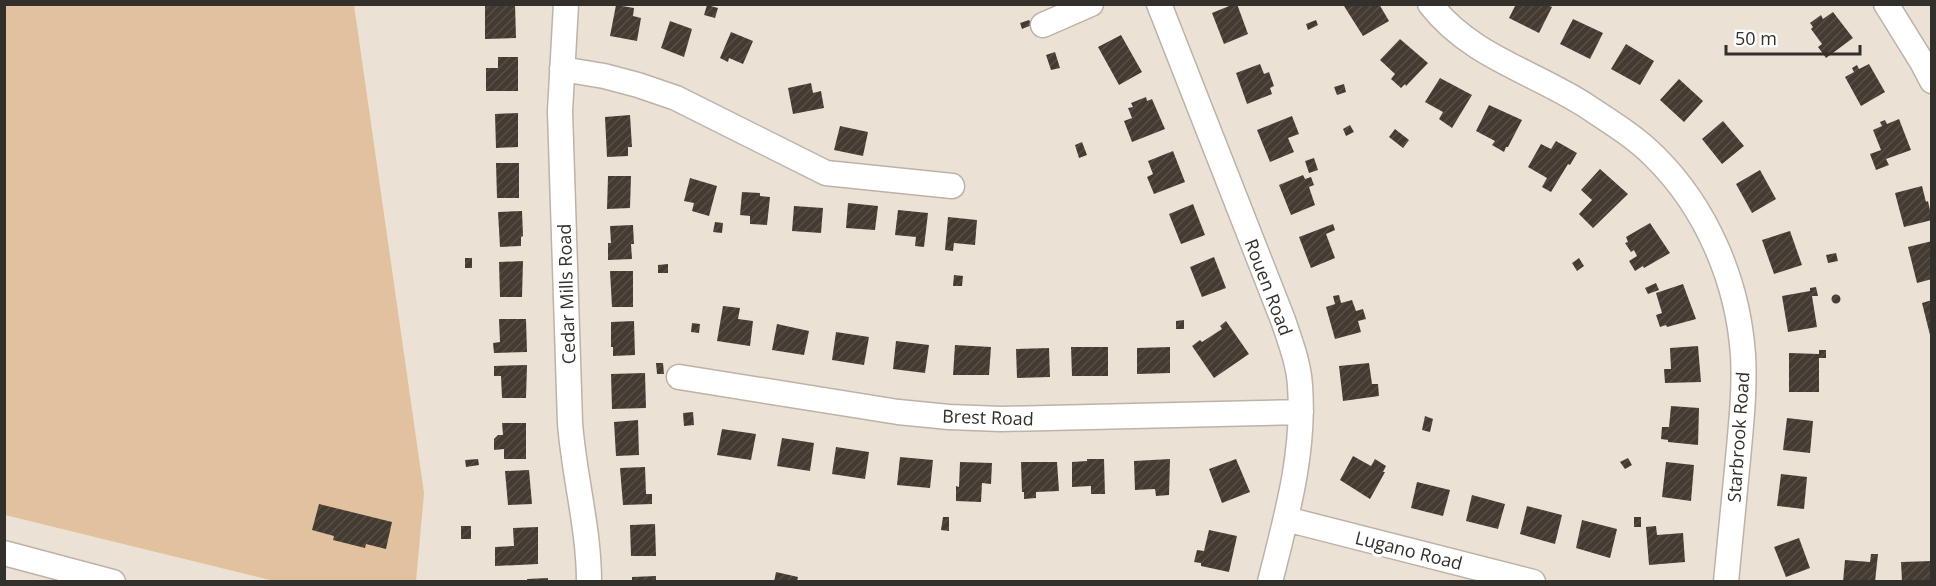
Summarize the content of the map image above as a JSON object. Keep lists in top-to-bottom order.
{
  "streets": {
    "street": [
      "Rouen Road",
      "Cedar Mills Road",
      "Brest Road",
      "Starbrook Road",
      "Lugano Road"
    ]
  },
  "crossings": [
    ["Rouen Road", "Brest Road"],
    ["Rouen Road", "Lugano Road"]
  ],
  "scale_bar": "50 m"
}
